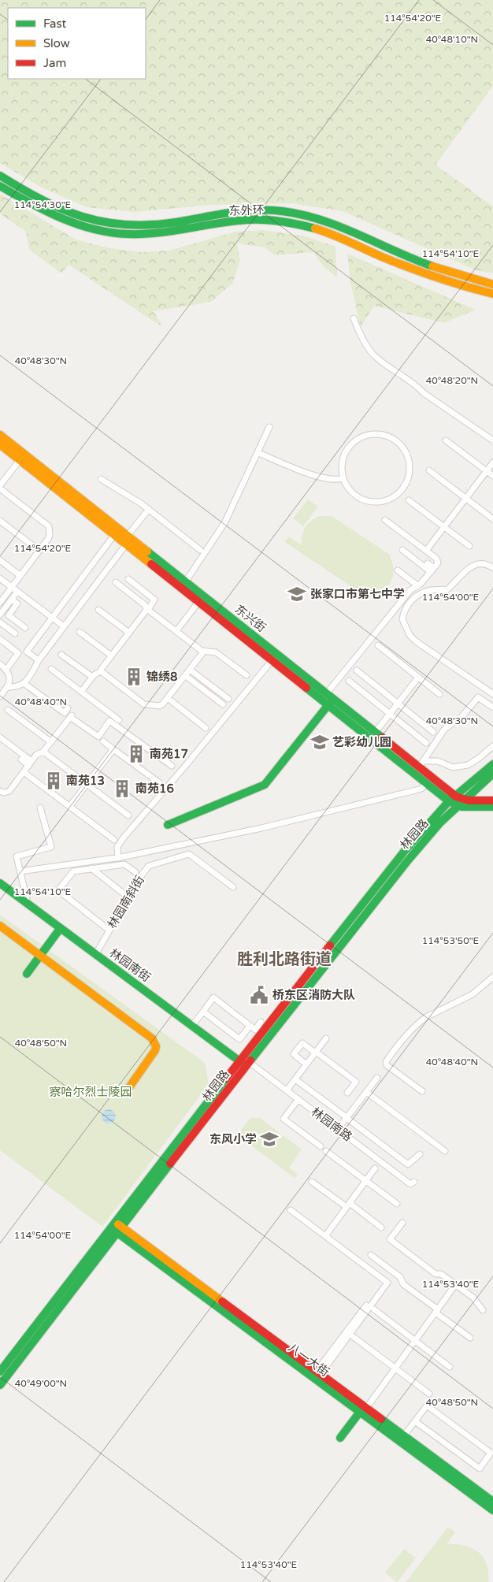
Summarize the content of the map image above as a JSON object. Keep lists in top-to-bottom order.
{
  "streets": {
    "main road": [
      "东外环",
      "东兴街",
      "林园路",
      "林园南街",
      "八一大街"
    ],
    "street": ["林园南斜街", "林园南路"]
  },
  "crossings": [
    ["东兴街", "林园路"],
    ["林园路", "林园南街"],
    ["林园路", "林园南路"],
    ["林园路", "八一大街"],
    ["林园南斜街", "林园南街"],
    ["林园南街", "林园南路"]
  ],
  "districts": ["胜利北路街道"],
  "parks": ["察哈尔烈士陵园"],
  "places": {
    "school or university": ["张家口市第七中学", "艺彩幼儿园", "东风小学"],
    "building": [
      "锦绣8",
      "南苑17",
      "南苑13",
      "南苑16"
    ],
    "public building": ["桥东区消防大队"]
  },
  "legend": ["Fast", "Slow", "Jam"],
  "coordinates": [
    "114°54'20\"E",
    "40°48'10\"N",
    "114°54'30\"E",
    "114°54'10\"E",
    "40°48'30\"N",
    "40°48'20\"N",
    "114°54'00\"E",
    "40°48'40\"N",
    "114°53'50\"E",
    "40°48'50\"N",
    "114°53'40\"E",
    "40°49'00\"N"
  ]
}
